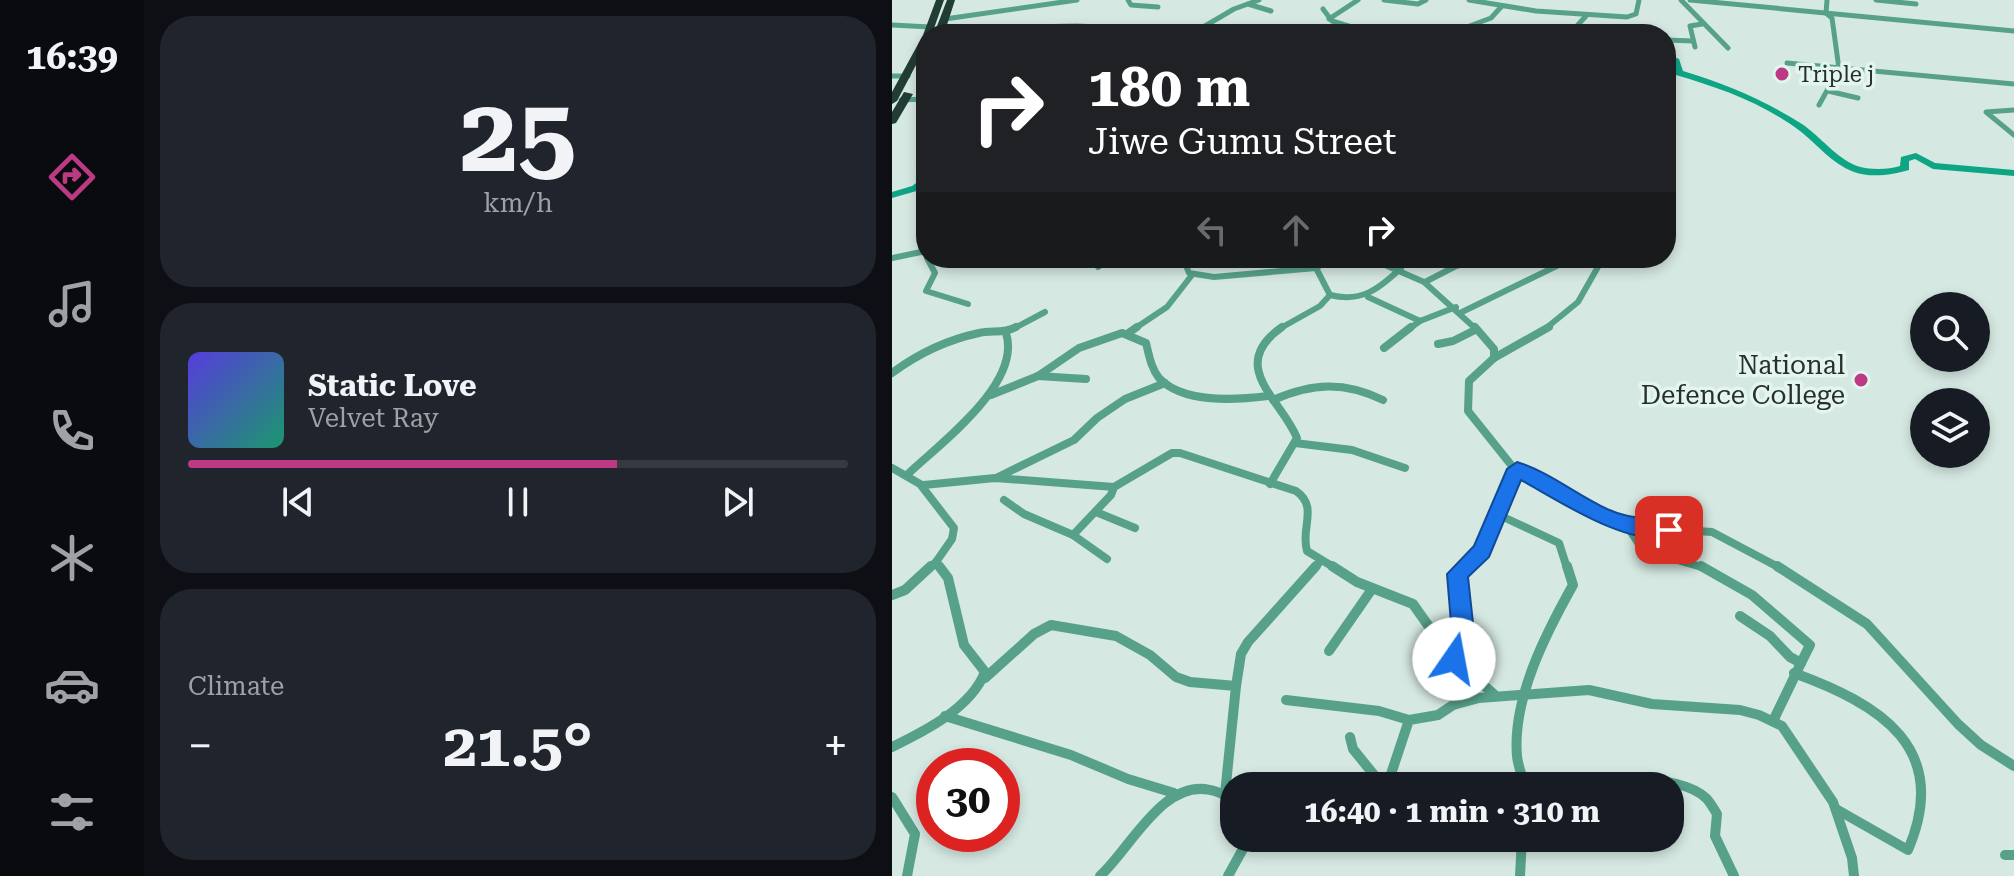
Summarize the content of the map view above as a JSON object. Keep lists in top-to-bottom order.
{
  "places": ["Triple j", "National Defence College"],
  "page": {
    "tabs": "16:39",
    "tile": [
      ["25", "km/h"],
      "Climate"
    ],
    "turn": ["180 m", "Jiwe Gumu Street"],
    "song": ["Static Love", "Velvet Ray"],
    "heat": ["−", "21.5°", "+"],
    "limit": "30",
    "trip": "16:40 · 1 min · 310 m"
  }
}
